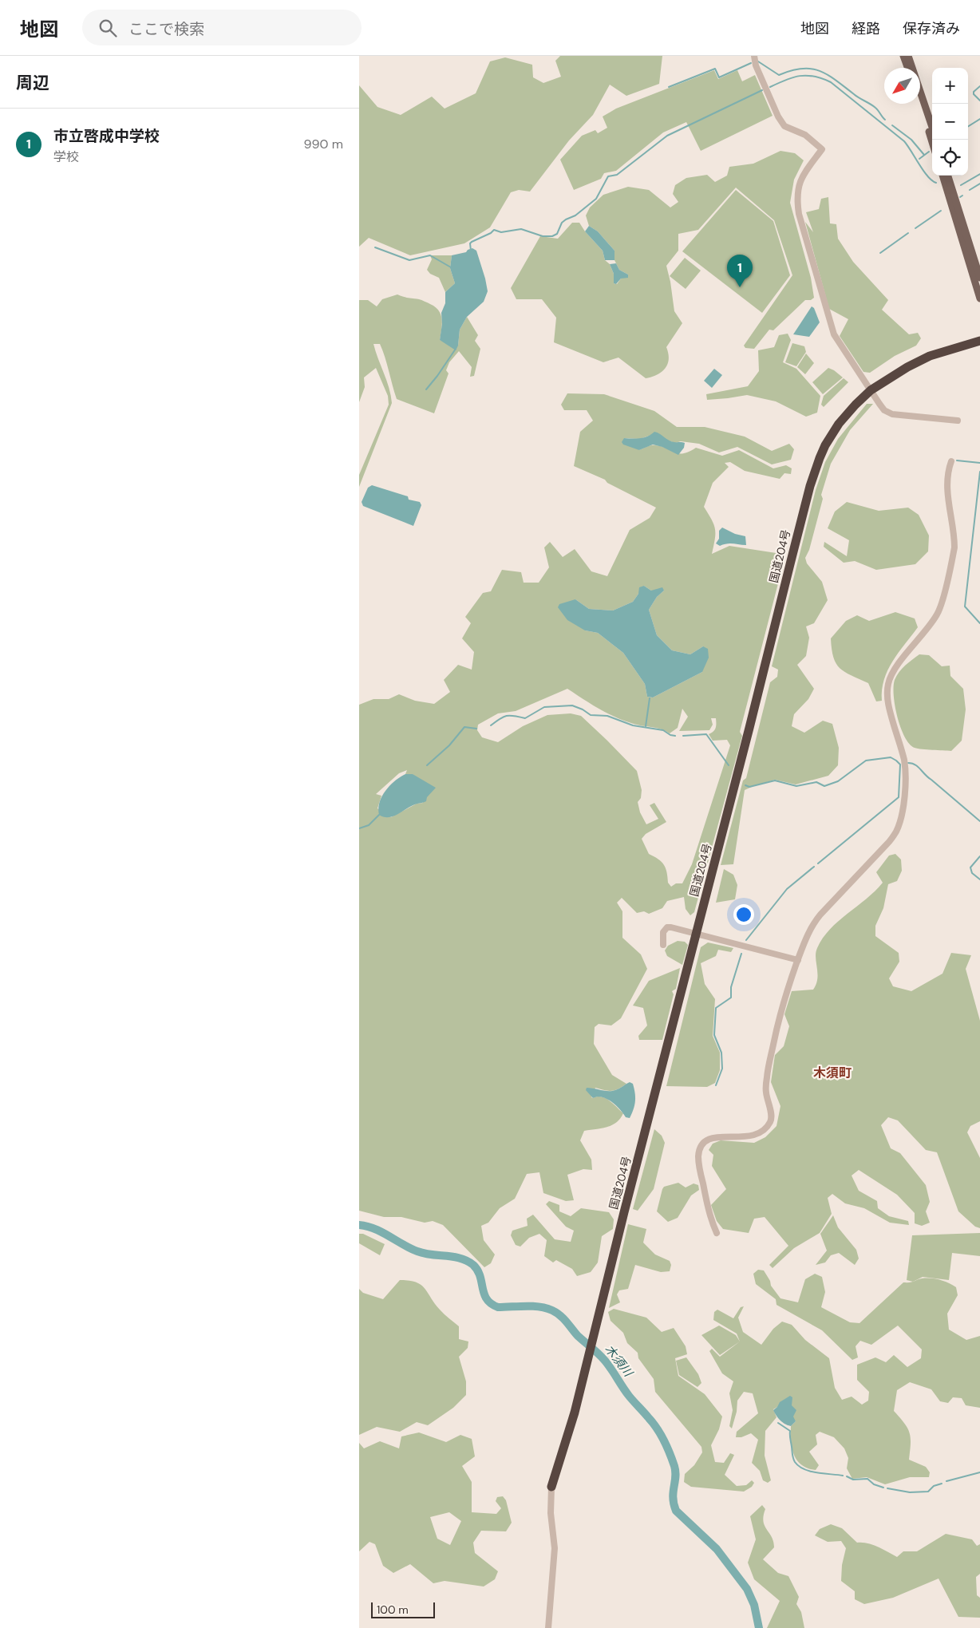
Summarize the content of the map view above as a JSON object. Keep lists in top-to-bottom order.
{
  "streets": {
    "highway": ["国道204号"]
  },
  "districts": ["木須町"],
  "water": ["木須川"],
  "scale_bar": "100 m",
  "north": "bottom left",
  "page": {
    "header": "地図",
    "search": "ここで検索",
    "nav": ["地図", "経路", "保存済み"],
    "heading": "周辺",
    "map_buttons": ["+", "−"],
    "list": [
      {
        "mark": "1",
        "name": "市立啓成中学校",
        "note": "学校",
        "value": "990 m"
      }
    ],
    "pins": "1",
    "scale": "100 m"
  }
}
